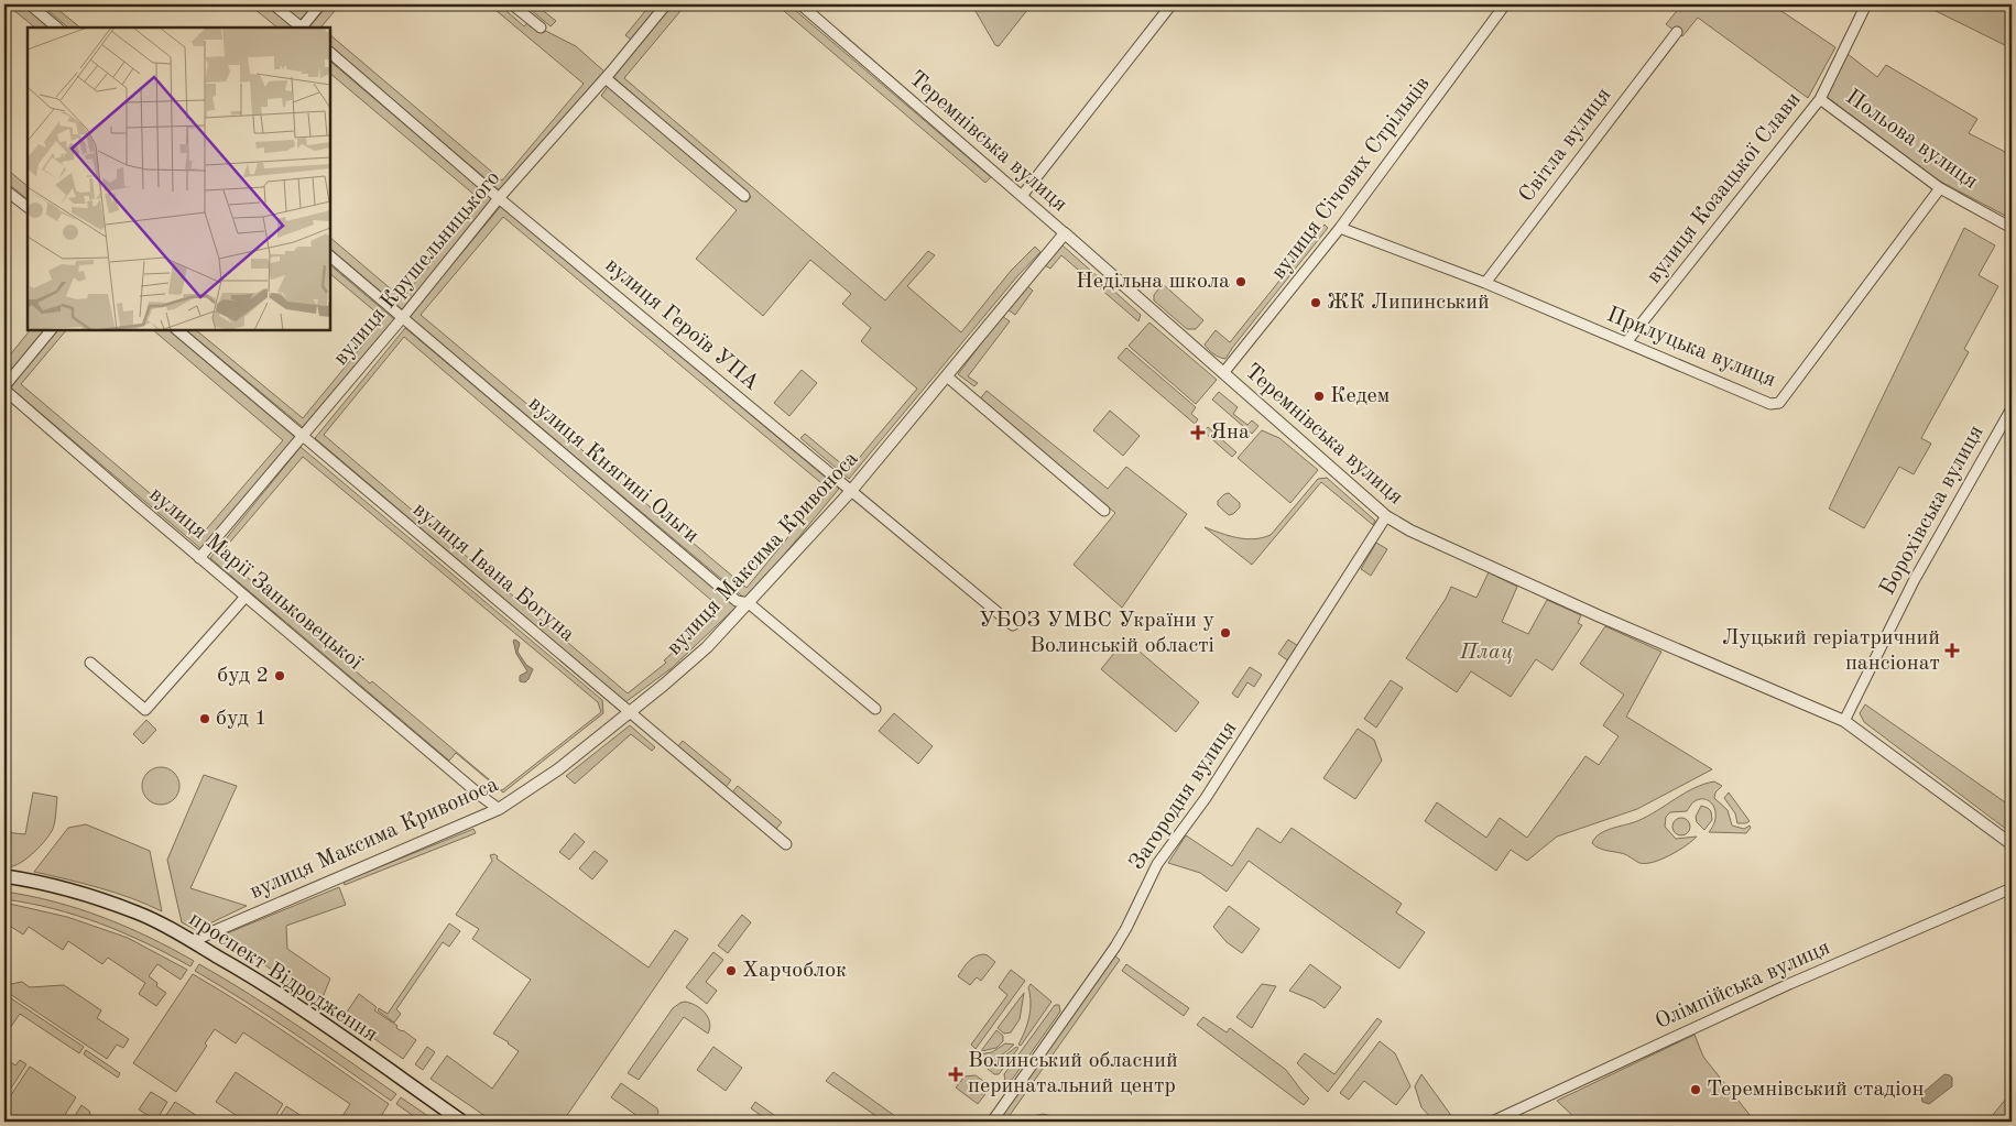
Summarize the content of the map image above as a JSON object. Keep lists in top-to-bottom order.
{
  "streets": {
    "main road": ["проспект Відродження"],
    "street": [
      "Польова вулиця",
      "Теремнівська вулиця",
      "Світла вулиця",
      "вулиця Січових Стрільців",
      "вулиця Козацької Слави",
      "вулиця Крушельницького",
      "вулиця Героїв УПА",
      "Прилуцька вулиця",
      "вулиця Княгині Ольги",
      "Борохівська вулиця",
      "вулиця Максима Кривоноса",
      "вулиця Івана Богуна",
      "вулиця Марії Заньковецької",
      "Загородня вулиця",
      "Олімпійська вулиця"
    ]
  },
  "crossings": [
    ["Польова вулиця", "вулиця Козацької Слави"],
    ["Польова вулиця", "Прилуцька вулиця"],
    ["Теремнівська вулиця", "вулиця Січових Стрільців"],
    ["Теремнівська вулиця", "Борохівська вулиця"],
    ["Теремнівська вулиця", "вулиця Максима Кривоноса"],
    ["Теремнівська вулиця", "Загородня вулиця"],
    ["Світла вулиця", "Прилуцька вулиця"],
    ["вулиця Січових Стрільців", "Прилуцька вулиця"],
    ["вулиця Козацької Слави", "Прилуцька вулиця"],
    ["вулиця Крушельницького", "вулиця Героїв УПА"],
    ["вулиця Крушельницького", "вулиця Княгині Ольги"],
    ["вулиця Крушельницького", "вулиця Івана Богуна"],
    ["вулиця Крушельницького", "вулиця Марії Заньковецької"],
    ["вулиця Героїв УПА", "вулиця Максима Кривоноса"],
    ["вулиця Княгині Ольги", "вулиця Максима Кривоноса"],
    ["вулиця Максима Кривоноса", "вулиця Івана Богуна"],
    ["вулиця Максима Кривоноса", "вулиця Марії Заньковецької"],
    ["вулиця Максима Кривоноса", "проспект Відродження"]
  ],
  "parks": ["Плац"],
  "places": {
    "other": [
      "Недільна школа",
      "ЖК Липинський",
      "Кедем",
      "УБОЗ УМВС України у Волинськiй області",
      "буд 2",
      "буд 1",
      "Харчоблок",
      "Теремнівський стадіон"
    ],
    "health": ["Яна", "Луцький геріатричний пансіонат", "Волинський обласний перинатальний центр"]
  }
}
